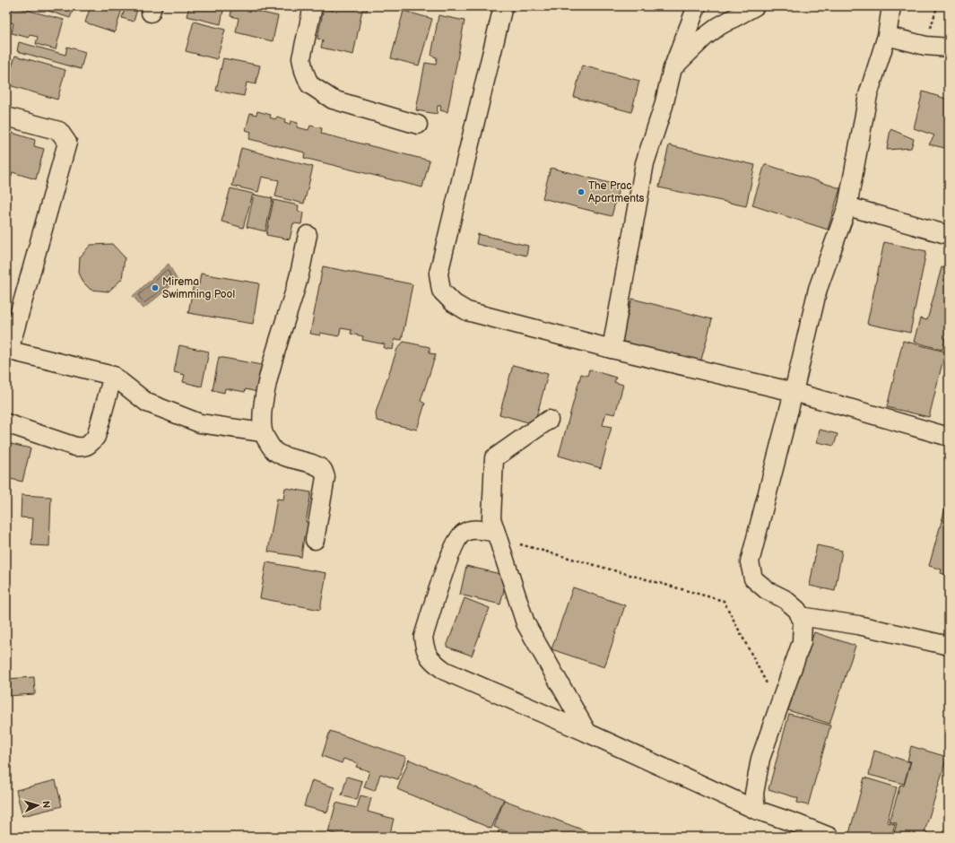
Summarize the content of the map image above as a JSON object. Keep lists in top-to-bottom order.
{
  "places": ["The Prac Apartments", "Mirema Swimming Pool"],
  "north": "right"
}
